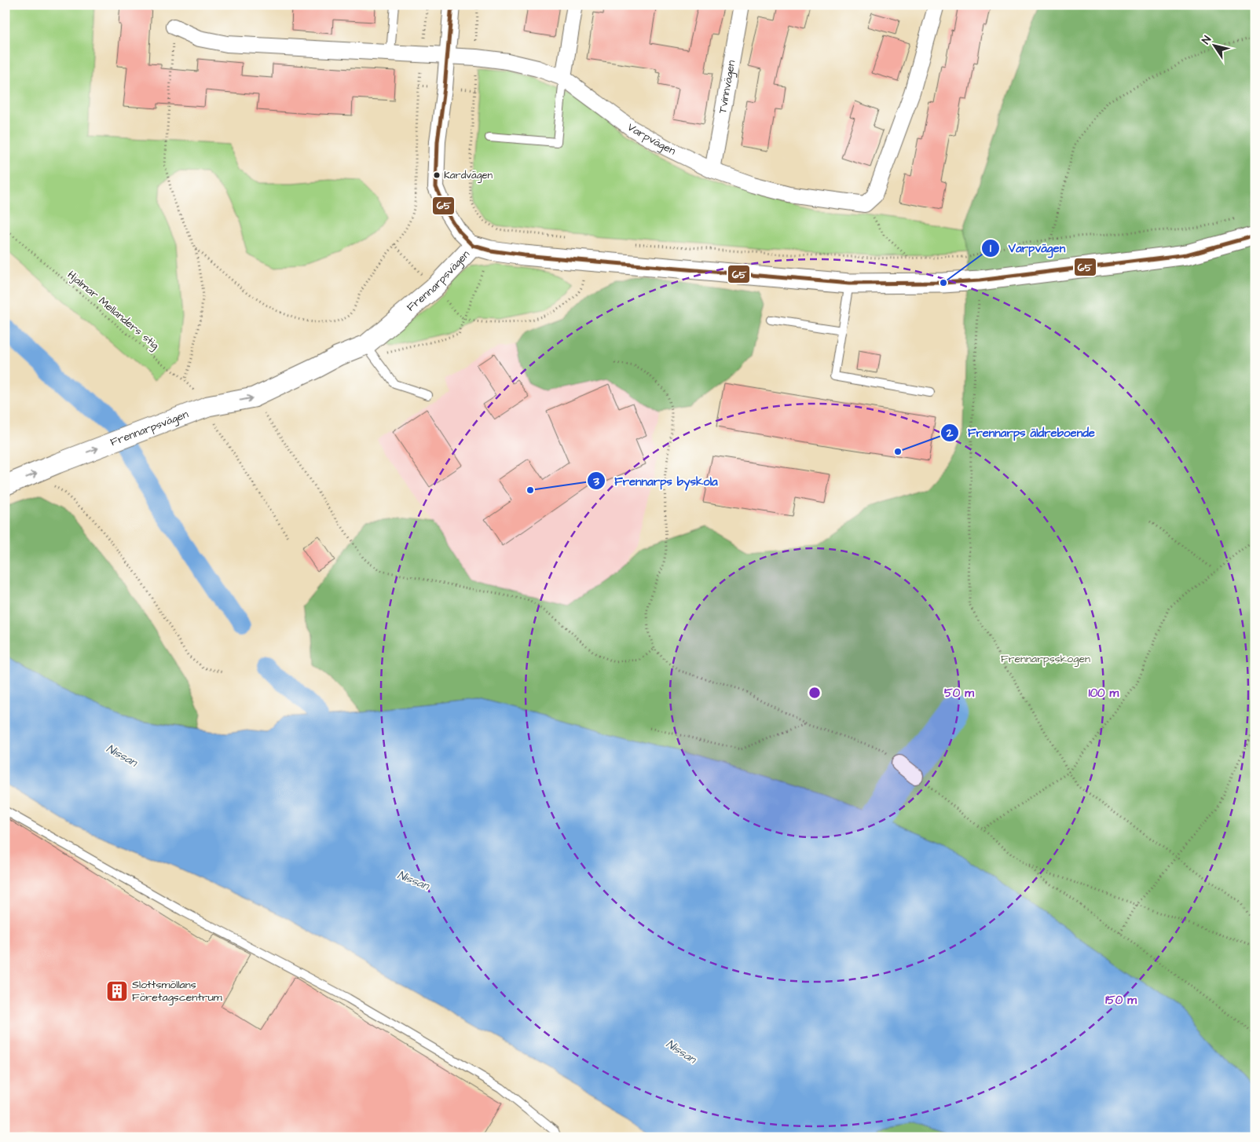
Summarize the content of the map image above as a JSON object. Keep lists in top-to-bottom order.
{
  "streets": {
    "street": ["Tvinnvägen", "Varpvägen", "Frennarpsvägen"],
    "path": ["Hjalmar Mellanders stig"]
  },
  "crossings": [
    ["Tvinnvägen", "Varpvägen"],
    ["Frennarpsvägen", "Hjalmar Mellanders stig"]
  ],
  "one_way": ["Frennarpsvägen"],
  "water": ["Nissan"],
  "parks": ["Frennarpsskogen"],
  "places": {
    "other": [
      "Kardvägen",
      "Varpvägen",
      "Frennarps äldreboende",
      "Frennarps byskola"
    ],
    "building": ["Slottsmöllans Företagscentrum"]
  },
  "lines": ["transit line 65"],
  "north": "top left",
  "rings": ["50 m", "100 m", "150 m"]
}
